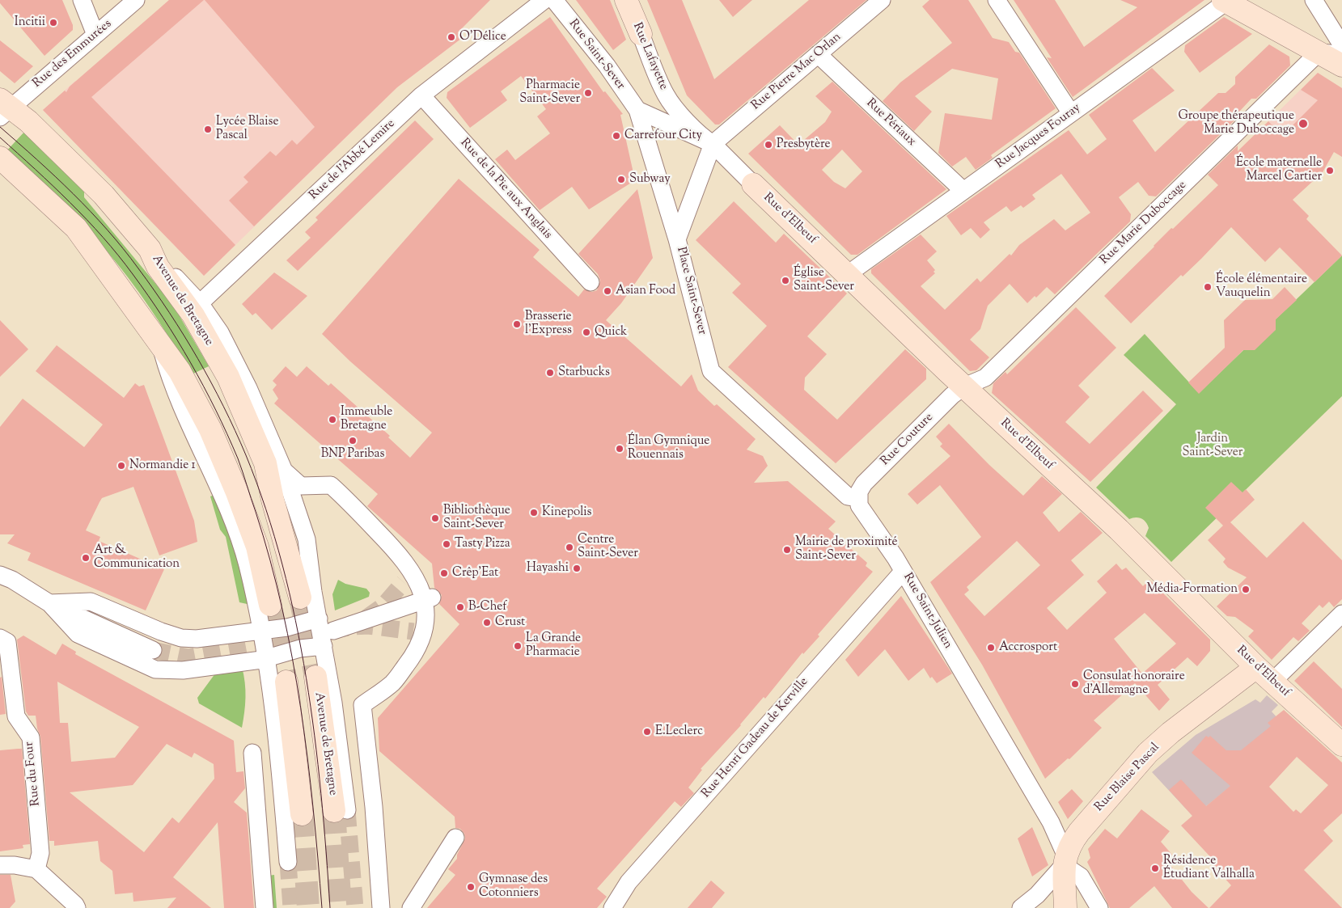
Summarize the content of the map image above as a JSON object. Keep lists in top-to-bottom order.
{
  "streets": {
    "street": [
      "Rue des Emmurées",
      "Rue Saint-Sever",
      "Rue Lafayette",
      "Rue Pierre Mac Orlan",
      "Rue Périaux",
      "Rue Jacques Fouray",
      "Rue de l'Abbé Lemire",
      "Rue de la Pie aux Anglais",
      "Rue d'Elbeuf",
      "Rue Marie Duboccage",
      "Place Saint-Sever",
      "Avenue de Bretagne",
      "Rue Couture",
      "Rue Saint-Julien",
      "Rue Henri Gadeau de Kerville",
      "Rue du Four",
      "Rue Blaise Pascal"
    ]
  },
  "crossings": [
    ["Rue des Emmurées", "Avenue de Bretagne"],
    ["Rue Saint-Sever", "Place Saint-Sever"],
    ["Rue Lafayette", "Rue Pierre Mac Orlan"],
    ["Rue Lafayette", "Rue d'Elbeuf"],
    ["Rue Lafayette", "Place Saint-Sever"],
    ["Rue Pierre Mac Orlan", "Rue Périaux"],
    ["Rue Pierre Mac Orlan", "Rue d'Elbeuf"],
    ["Rue Pierre Mac Orlan", "Place Saint-Sever"],
    ["Rue Périaux", "Rue Jacques Fouray"],
    ["Rue Jacques Fouray", "Rue d'Elbeuf"],
    ["Rue de l'Abbé Lemire", "Rue de la Pie aux Anglais"],
    ["Rue d'Elbeuf", "Rue Marie Duboccage"],
    ["Rue d'Elbeuf", "Place Saint-Sever"],
    ["Rue d'Elbeuf", "Rue Couture"],
    ["Rue d'Elbeuf", "Rue Blaise Pascal"],
    ["Rue Marie Duboccage", "Rue Couture"],
    ["Place Saint-Sever", "Rue Couture"],
    ["Place Saint-Sever", "Rue Saint-Julien"],
    ["Rue Couture", "Rue Saint-Julien"],
    ["Rue Saint-Julien", "Rue Henri Gadeau de Kerville"],
    ["Rue Saint-Julien", "Rue Blaise Pascal"]
  ],
  "parks": ["Jardin Saint-Sever"],
  "places": [
    "Incitii",
    "O'Délice",
    "Pharmacie Saint-Sever",
    "Groupe thérapeutique Marie Duboccage",
    "Lycée Blaise Pascal",
    "Carrefour City",
    "Presbytère",
    "École maternelle Marcel Cartier",
    "Subway",
    "Église Saint-Sever",
    "École élémentaire Vauquelin",
    "Asian Food",
    "Brasserie l’Express",
    "Quick",
    "Starbucks",
    "Immeuble Bretagne",
    "BNP Paribas",
    "Élan Gymnique Rouennais",
    "Normandie 1",
    "Kinepolis",
    "Bibliothèque Saint-Sever",
    "Tasty Pizza",
    "Centre Saint-Sever",
    "Mairie de proximité Saint-Sever",
    "Art & Communication",
    "Hayashi",
    "Crêp'Eat",
    "Média-Formation",
    "B-Chef",
    "Crust",
    "La Grande Pharmacie",
    "Accrosport",
    "Consulat honoraire d'Allemagne",
    "E.Leclerc",
    "Résidence Étudiant Valhalla",
    "Gymnase des Cotonniers"
  ]
}
